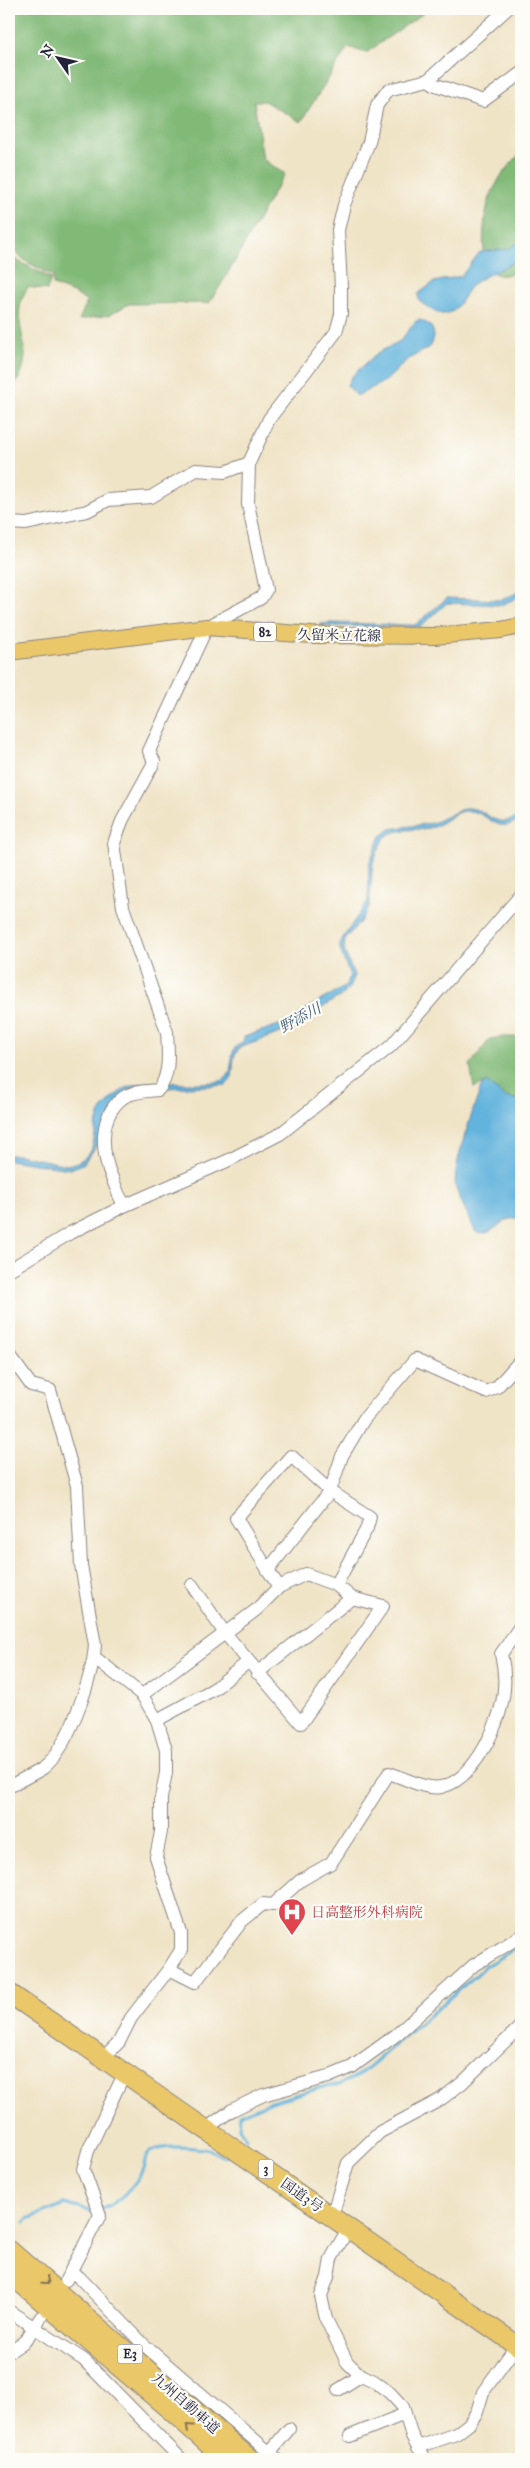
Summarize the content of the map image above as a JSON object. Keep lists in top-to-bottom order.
{
  "streets": {
    "highway": [
      "3",
      "国道3号",
      "E3",
      "九州自動車道"
    ],
    "main road": ["82", "久留米立花線"]
  },
  "water": ["野添川"],
  "places": {
    "hospital": ["日高整形外科病院"]
  },
  "north": "top left"
}
